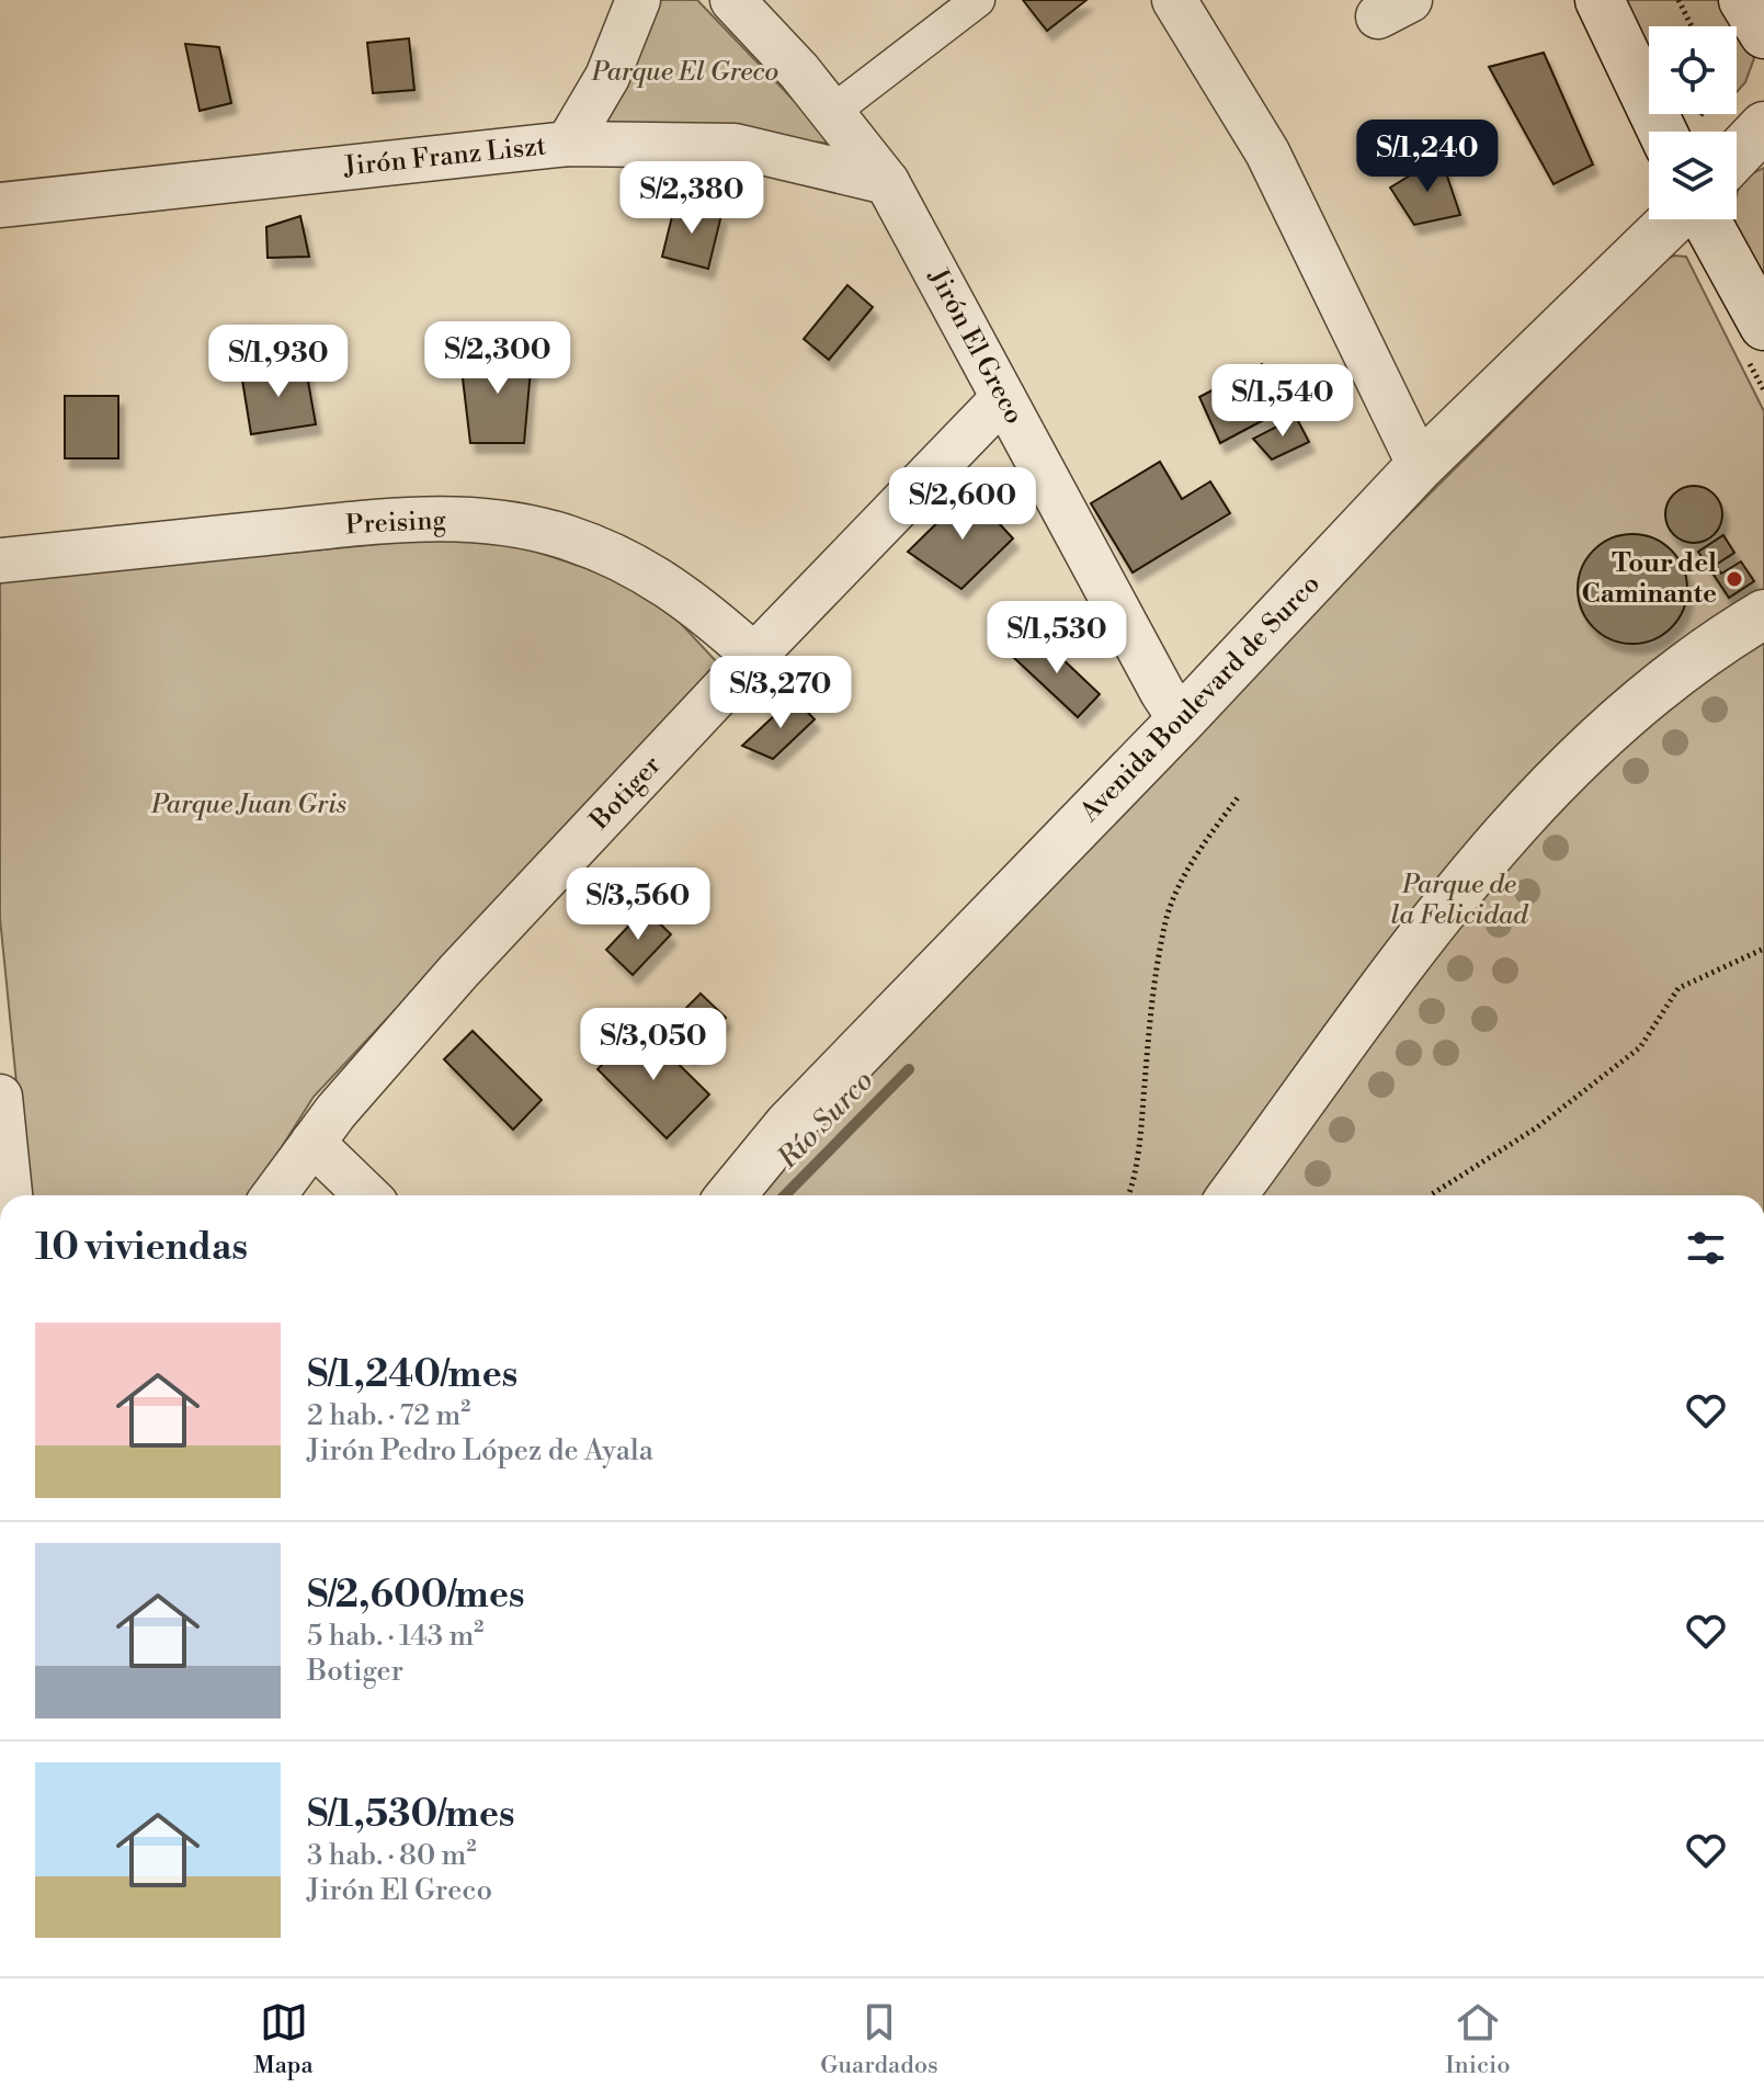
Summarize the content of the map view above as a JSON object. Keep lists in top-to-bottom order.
{
  "streets": {
    "street": [
      "Jirón Franz Liszt",
      "Jirón El Greco",
      "Preising",
      "Avenida Boulevard de Surco",
      "Botiger"
    ]
  },
  "crossings": [
    ["Jirón Franz Liszt", "Jirón El Greco"],
    ["Jirón El Greco", "Avenida Boulevard de Surco"],
    ["Jirón El Greco", "Botiger"],
    ["Preising", "Botiger"]
  ],
  "water": ["Río Surco"],
  "parks": ["Parque El Greco", "Parque Juan Gris", "Parque de la Felicidad"],
  "places": ["Tour del Caminante"],
  "page": {
    "price": [
      "S/1,240",
      "S/2,380",
      "S/2,300",
      "S/1,930",
      "S/1,540",
      "S/2,600",
      "S/1,530",
      "S/3,270",
      "S/3,560",
      "S/3,050"
    ],
    "heading": "10 viviendas",
    "list": [
      {
        "name": "S/1,240/mes",
        "note": "2 hab. · 72 m² · Jirón Pedro López de Ayala"
      },
      {
        "name": "S/2,600/mes",
        "note": "5 hab. · 143 m² · Botiger"
      },
      {
        "name": "S/1,530/mes",
        "note": "3 hab. · 80 m² · Jirón El Greco"
      }
    ],
    "tabs": ["Mapa", "Guardados", "Inicio"]
  }
}
